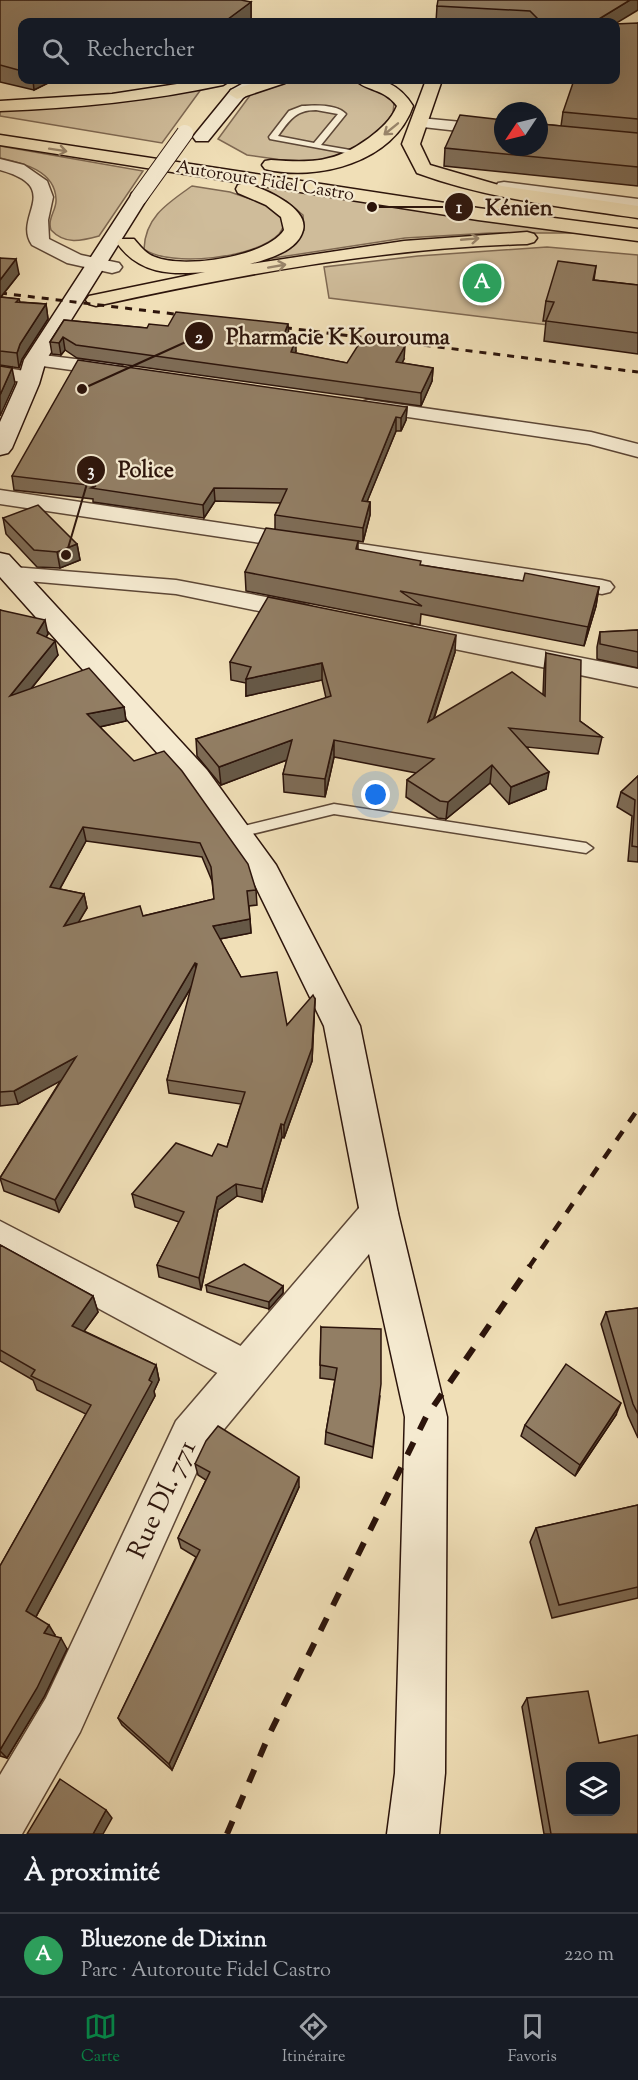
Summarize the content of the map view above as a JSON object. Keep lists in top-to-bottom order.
{
  "streets": {
    "highway": ["Autoroute Fidel Castro"],
    "main road": ["Rue DI. 771"]
  },
  "places": ["Kénien", "Pharmacie K Kourouma", "Police"],
  "north": "bottom left",
  "page": {
    "search": "Rechercher",
    "pins": "A",
    "heading": "À proximité",
    "list": [
      {
        "mark": "A",
        "name": "Bluezone de Dixinn",
        "note": "Parc · Autoroute Fidel Castro",
        "value": "220 m"
      }
    ],
    "nav": ["Carte", "Itinéraire", "Favoris"]
  }
}
